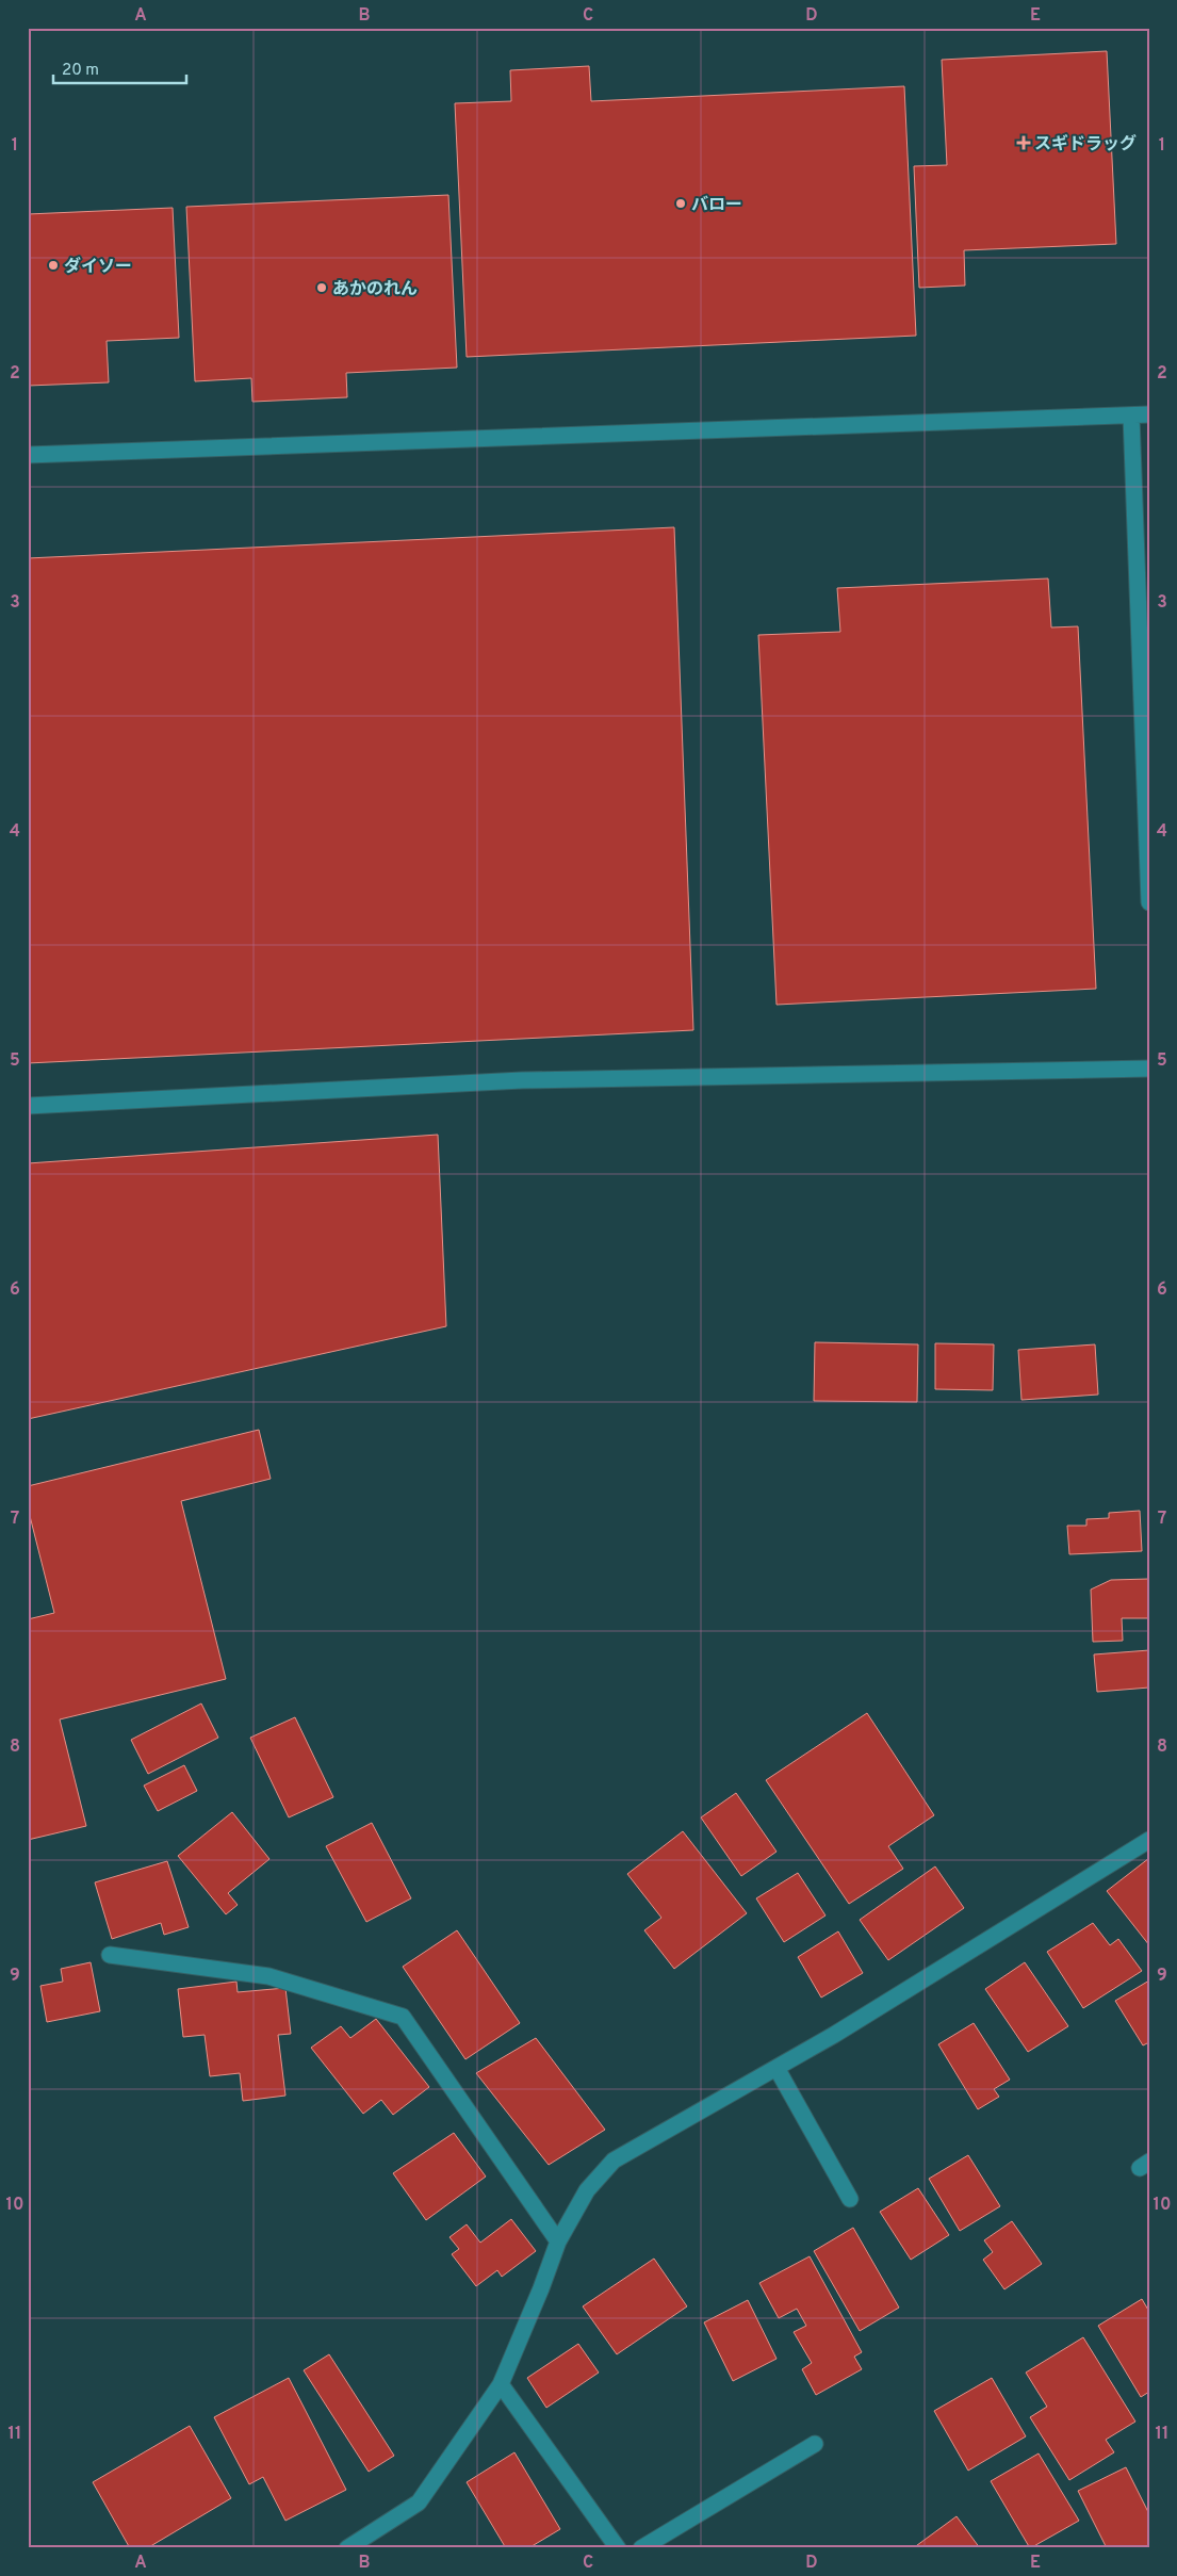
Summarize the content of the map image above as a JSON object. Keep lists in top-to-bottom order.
{
  "places": {
    "health": ["スギドラッグ"],
    "other": ["バロー", "ダイソー", "あかのれん"]
  },
  "scale_bar": "20 m",
  "grid": {
    "columns": [
      "A",
      "B",
      "C",
      "D",
      "E"
    ],
    "rows": [
      "1",
      "2",
      "3",
      "4",
      "5",
      "6",
      "7",
      "8",
      "9",
      "10",
      "11"
    ]
  }
}
